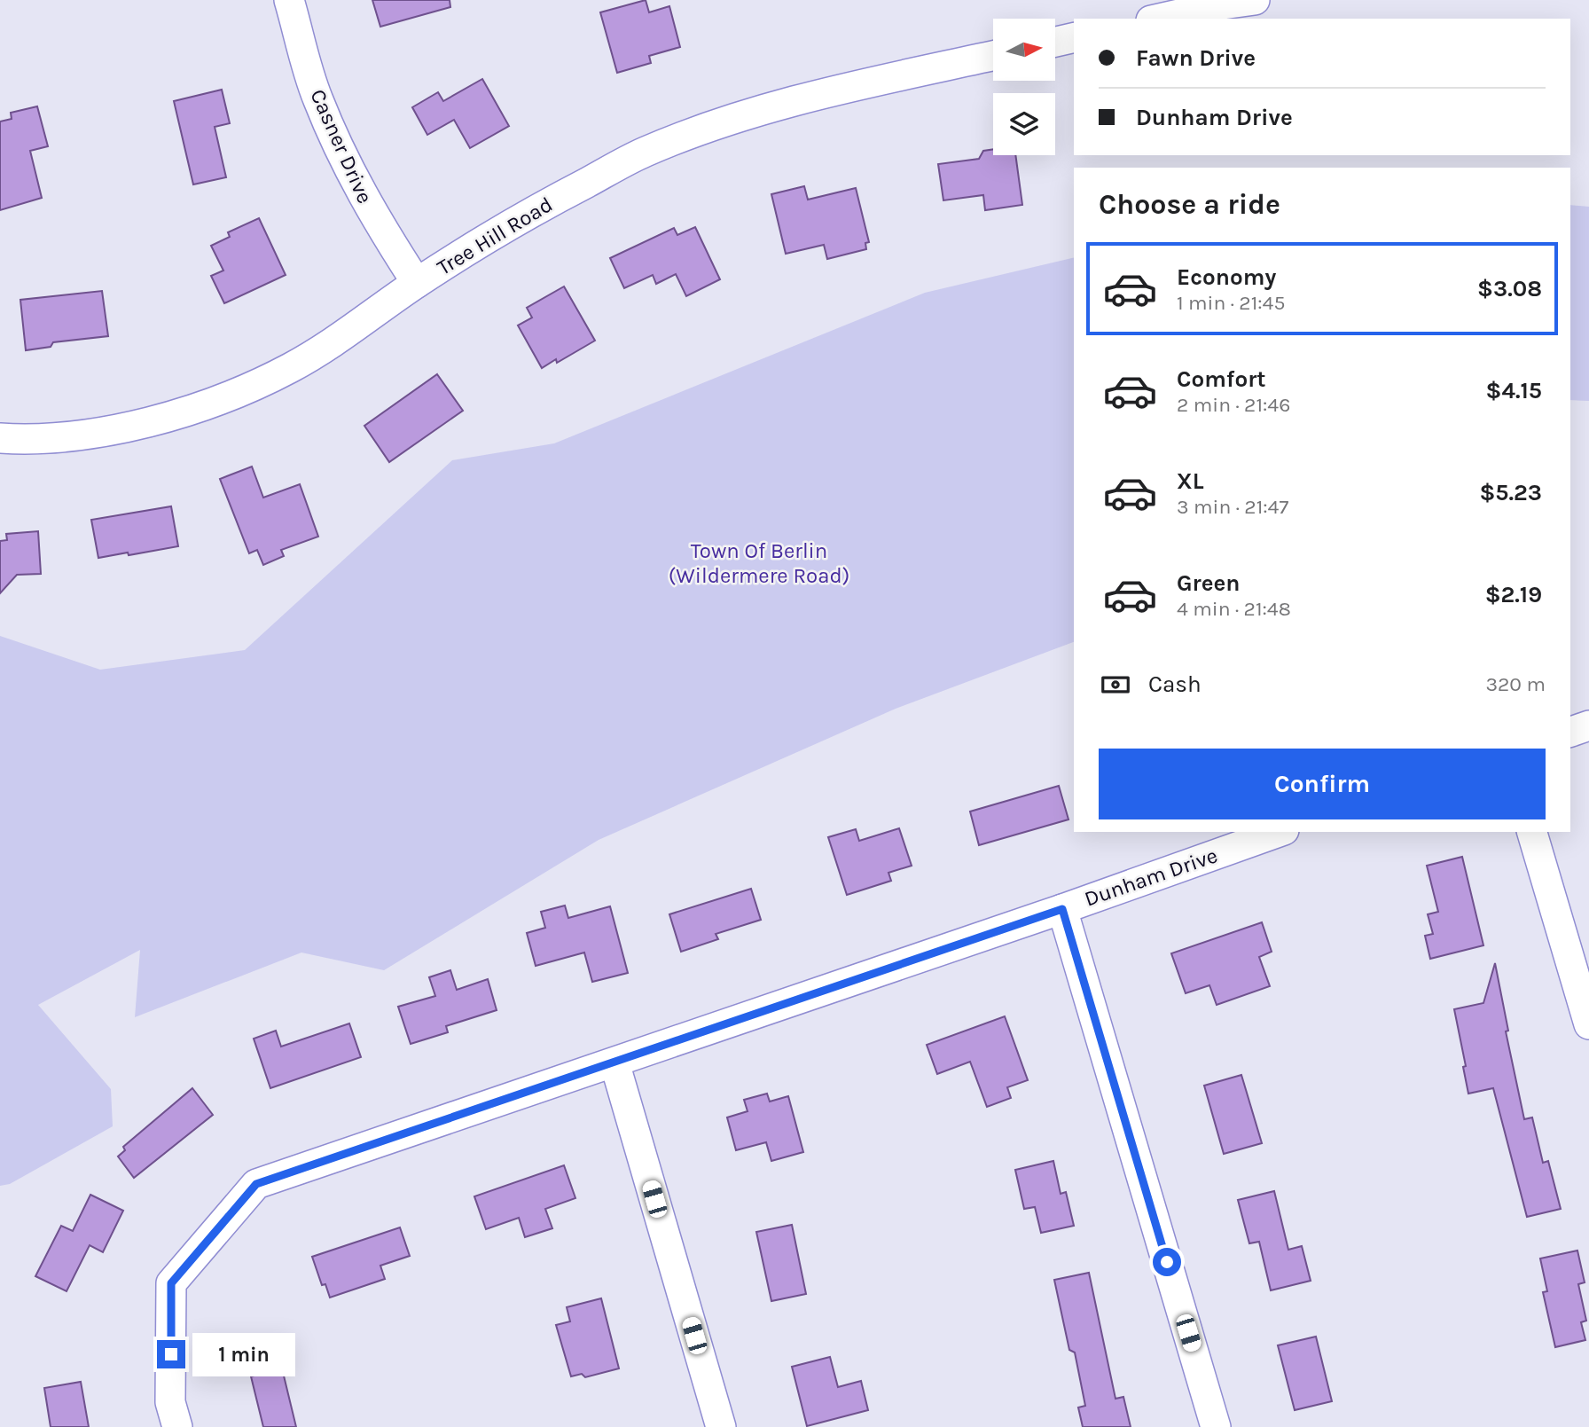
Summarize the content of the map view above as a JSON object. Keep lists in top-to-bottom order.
{
  "streets": {
    "street": ["Casner Drive", "Tree Hill Road", "Dunham Drive"]
  },
  "crossings": [
    ["Casner Drive", "Tree Hill Road"]
  ],
  "parks": ["Town Of Berlin (Wildermere Road)"],
  "north": "right",
  "page": {
    "banner": ["Fawn Drive", "Dunham Drive"],
    "heading": "Choose a ride",
    "list": [
      {
        "name": "Economy",
        "note": "1 min · 21:45",
        "value": "$3.08"
      },
      {
        "name": "Comfort",
        "note": "2 min · 21:46",
        "value": "$4.15"
      },
      {
        "name": "XL",
        "note": "3 min · 21:47",
        "value": "$5.23"
      },
      {
        "name": "Green",
        "note": "4 min · 21:48",
        "value": "$2.19"
      }
    ],
    "pay": ["Cash", "320 m"],
    "buttons": "Confirm",
    "bubble": "1 min"
  }
}
